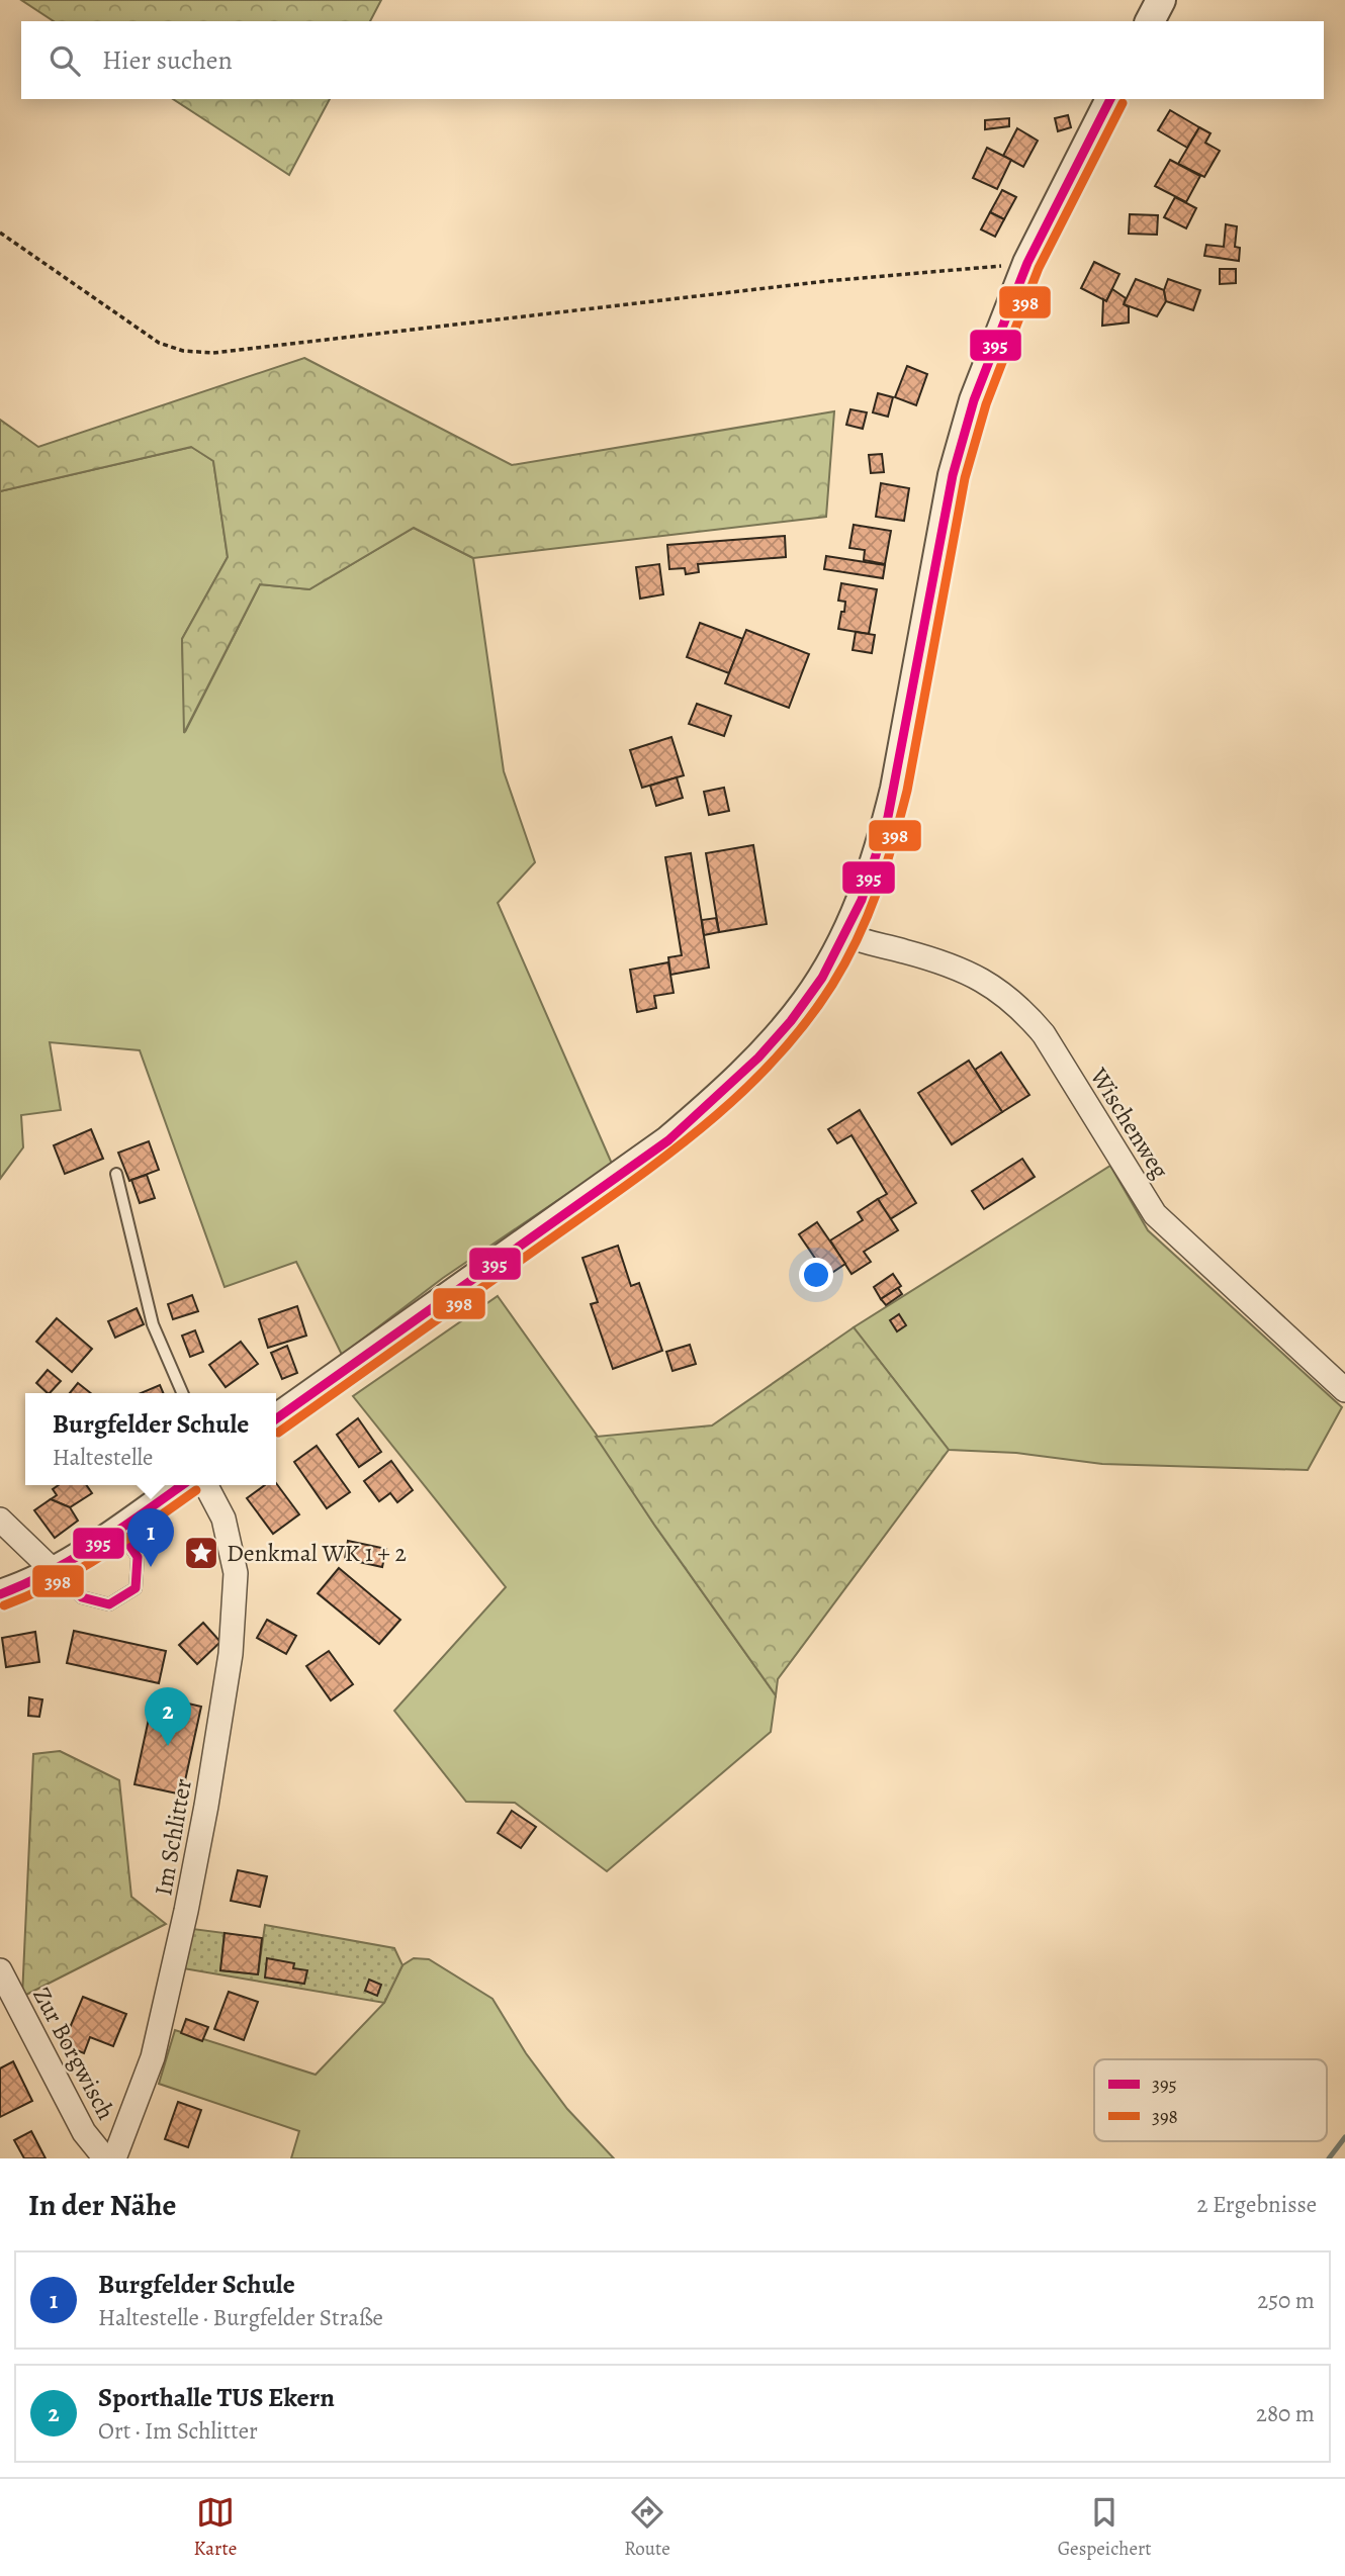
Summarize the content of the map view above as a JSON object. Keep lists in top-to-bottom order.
{
  "streets": {
    "street": ["Wischenweg", "Im Schlitter", "Zur Borgwisch"]
  },
  "places": {
    "place": ["Denkmal WK 1 + 2"]
  },
  "lines": ["transit line 395", "transit line 398"],
  "legend": ["395", "398"],
  "page": {
    "search": "Hier suchen",
    "popup": ["Burgfelder Schule", "Haltestelle"],
    "pins": ["1", "2"],
    "heading": ["In der Nähe", "2 Ergebnisse"],
    "list": [
      {
        "mark": "1",
        "name": "Burgfelder Schule",
        "note": "Haltestelle · Burgfelder Straße",
        "value": "250 m"
      },
      {
        "mark": "2",
        "name": "Sporthalle TUS Ekern",
        "note": "Ort · Im Schlitter",
        "value": "280 m"
      }
    ],
    "nav": ["Karte", "Route", "Gespeichert"]
  }
}
